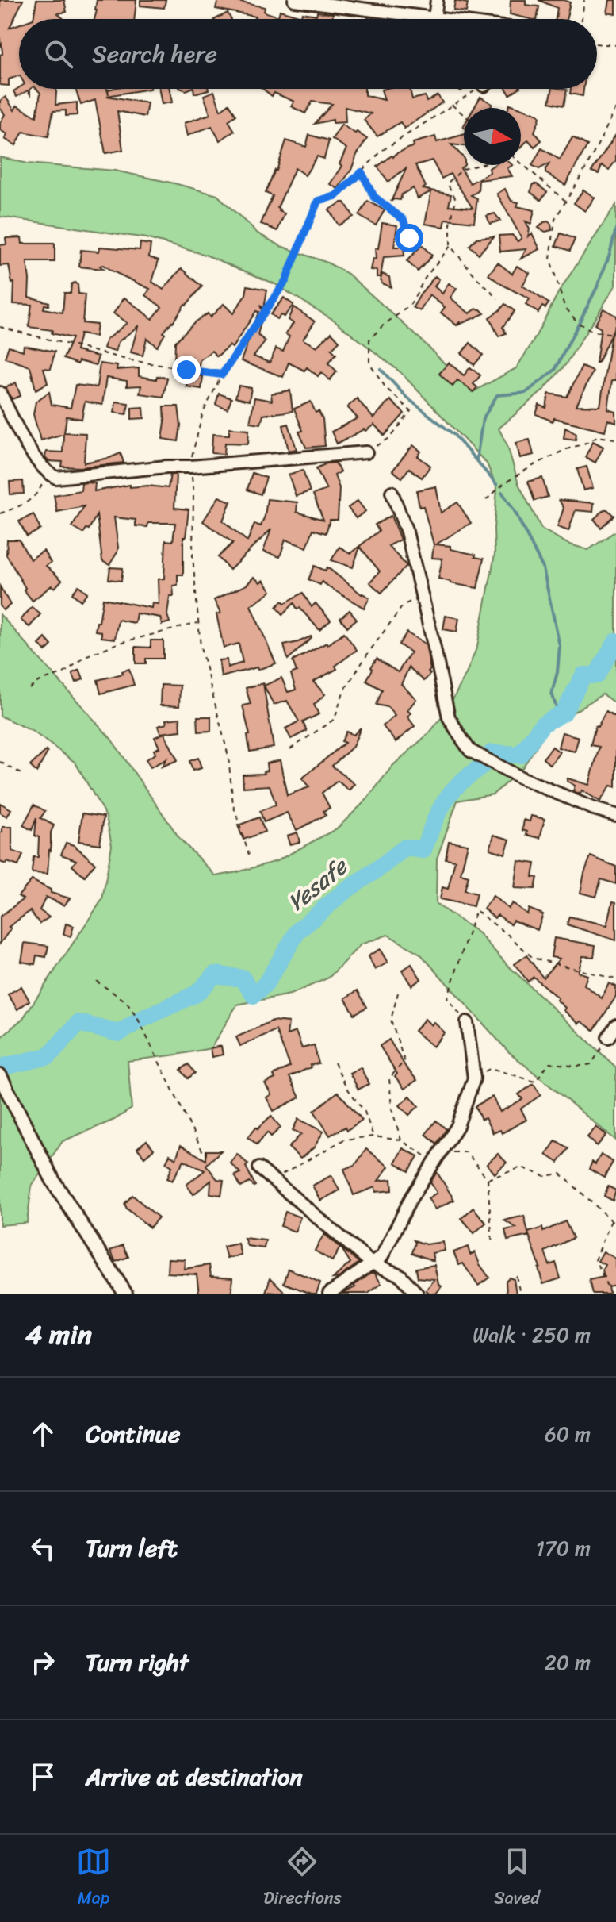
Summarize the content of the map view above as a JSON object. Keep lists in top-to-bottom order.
{
  "water": ["Yesafe"],
  "north": "right",
  "page": {
    "search": "Search here",
    "heading": ["4 min", "Walk · 250 m"],
    "list": [
      ["Continue", "60 m"],
      ["Turn left", "170 m"],
      ["Turn right", "20 m"],
      "Arrive at destination"
    ],
    "nav": ["Map", "Directions", "Saved"]
  }
}
